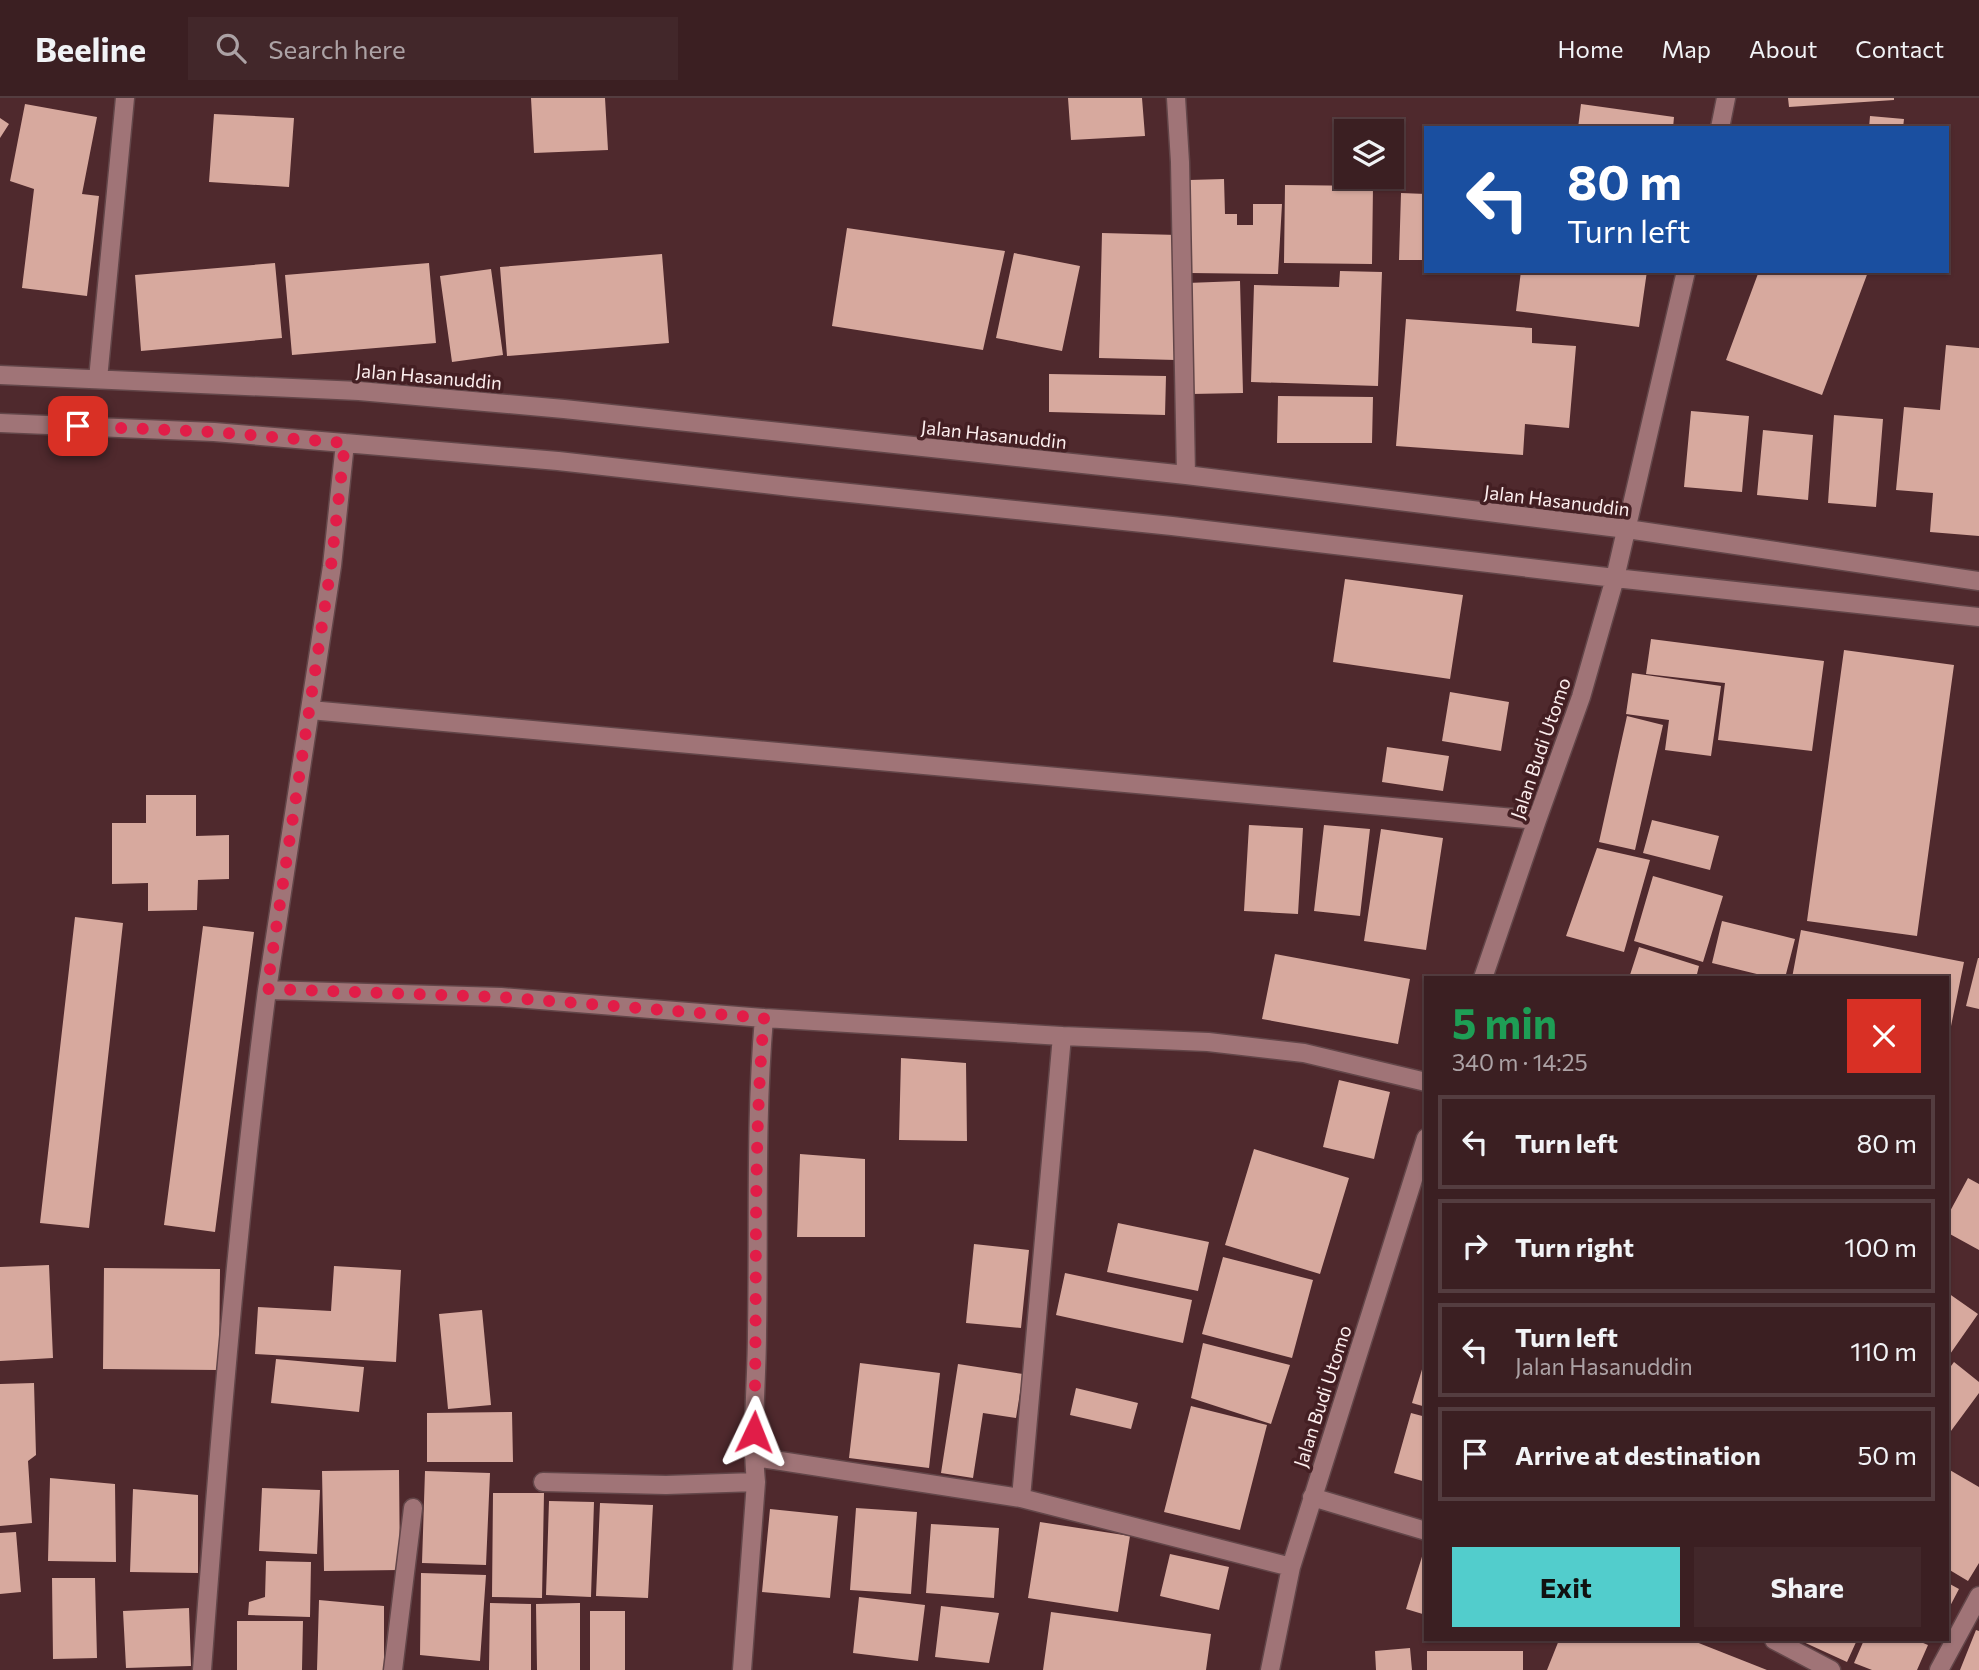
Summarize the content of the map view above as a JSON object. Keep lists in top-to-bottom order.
{
  "streets": {
    "street": ["Jalan Hasanuddin", "Jalan Budi Utomo"]
  },
  "crossings": [
    ["Jalan Hasanuddin", "Jalan Budi Utomo"]
  ],
  "page": {
    "header": "Beeline",
    "search": "Search here",
    "nav": [
      "Home",
      "Map",
      "About",
      "Contact"
    ],
    "turn": ["80 m", "Turn left"],
    "heading": ["5 min", "340 m · 14:25"],
    "list": [
      {
        "name": "Turn left",
        "value": "80 m"
      },
      {
        "name": "Turn right",
        "value": "100 m"
      },
      {
        "name": "Turn left",
        "note": "Jalan Hasanuddin",
        "value": "110 m"
      },
      {
        "name": "Arrive at destination",
        "value": "50 m"
      }
    ],
    "buttons": ["Exit", "Share"]
  }
}
